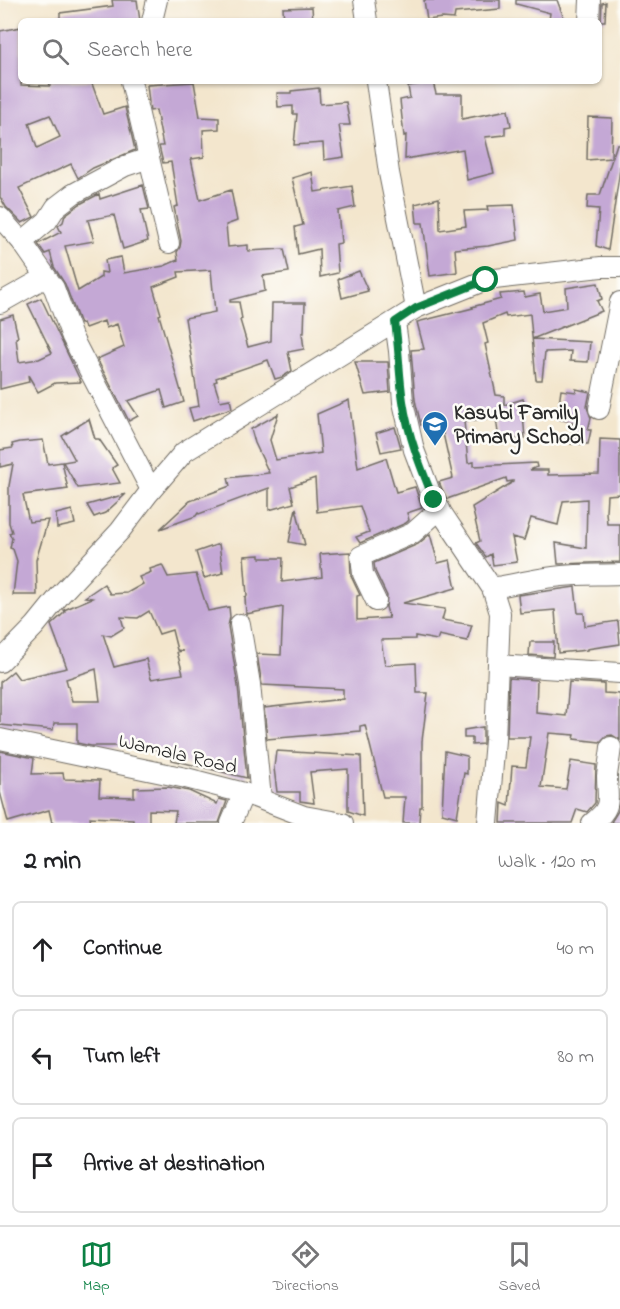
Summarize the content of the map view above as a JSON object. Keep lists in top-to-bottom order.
{
  "streets": {
    "street": ["Wamala Road"]
  },
  "places": {
    "school or university": ["Kasubi Family Primary School"]
  },
  "page": {
    "search": "Search here",
    "heading": ["2 min", "Walk · 120 m"],
    "list": [
      ["Continue", "40 m"],
      ["Turn left", "80 m"],
      "Arrive at destination"
    ],
    "nav": ["Map", "Directions", "Saved"]
  }
}
